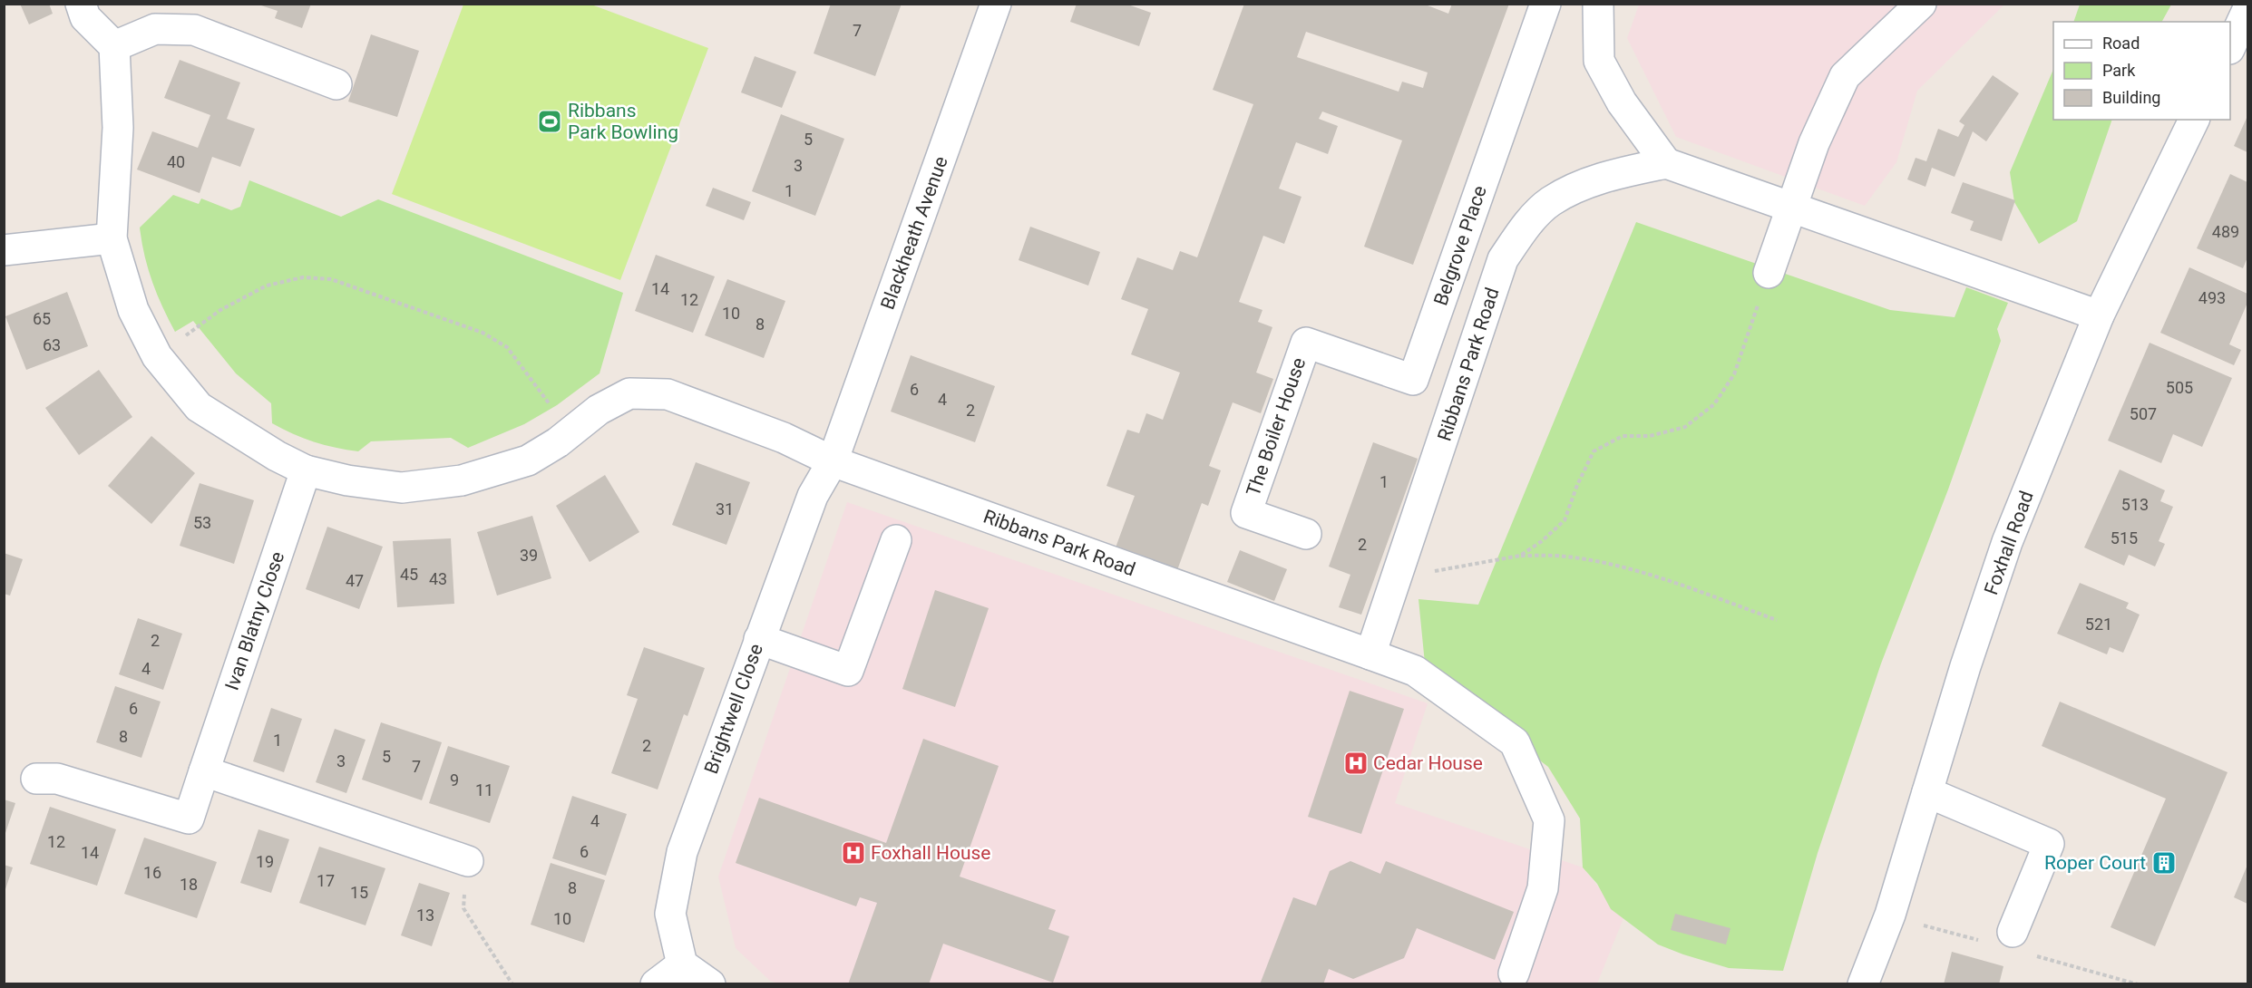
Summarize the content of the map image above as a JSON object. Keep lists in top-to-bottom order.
{
  "streets": {
    "street": [
      "Blackheath Avenue",
      "Belgrove Place",
      "Ribbans Park Road",
      "The Boiler House",
      "Foxhall Road",
      "Ivan Blatny Close",
      "Brightwell Close"
    ]
  },
  "crossings": [
    ["Blackheath Avenue", "Ribbans Park Road"],
    ["Blackheath Avenue", "Brightwell Close"],
    ["Belgrove Place", "The Boiler House"],
    ["Ribbans Park Road", "Ivan Blatny Close"],
    ["Ribbans Park Road", "Brightwell Close"]
  ],
  "places": {
    "sports": ["Ribbans Park Bowling"],
    "hospital": ["Cedar House", "Foxhall House"],
    "building": ["Roper Court"]
  },
  "house_numbers": [
    "7",
    "5",
    "40",
    "3",
    "1",
    "489",
    "14",
    "493",
    "12",
    "10",
    "65",
    "8",
    "63",
    "505",
    "6",
    "4",
    "2",
    "507",
    "1",
    "513",
    "31",
    "53",
    "515",
    "2",
    "39",
    "45",
    "43",
    "47",
    "521",
    "2",
    "4",
    "6",
    "8",
    "1",
    "2",
    "5",
    "3",
    "7",
    "9",
    "11",
    "4",
    "12",
    "6",
    "14",
    "19",
    "16",
    "17",
    "18",
    "8",
    "15",
    "13",
    "10"
  ],
  "legend": ["Road", "Park", "Building"]
}
